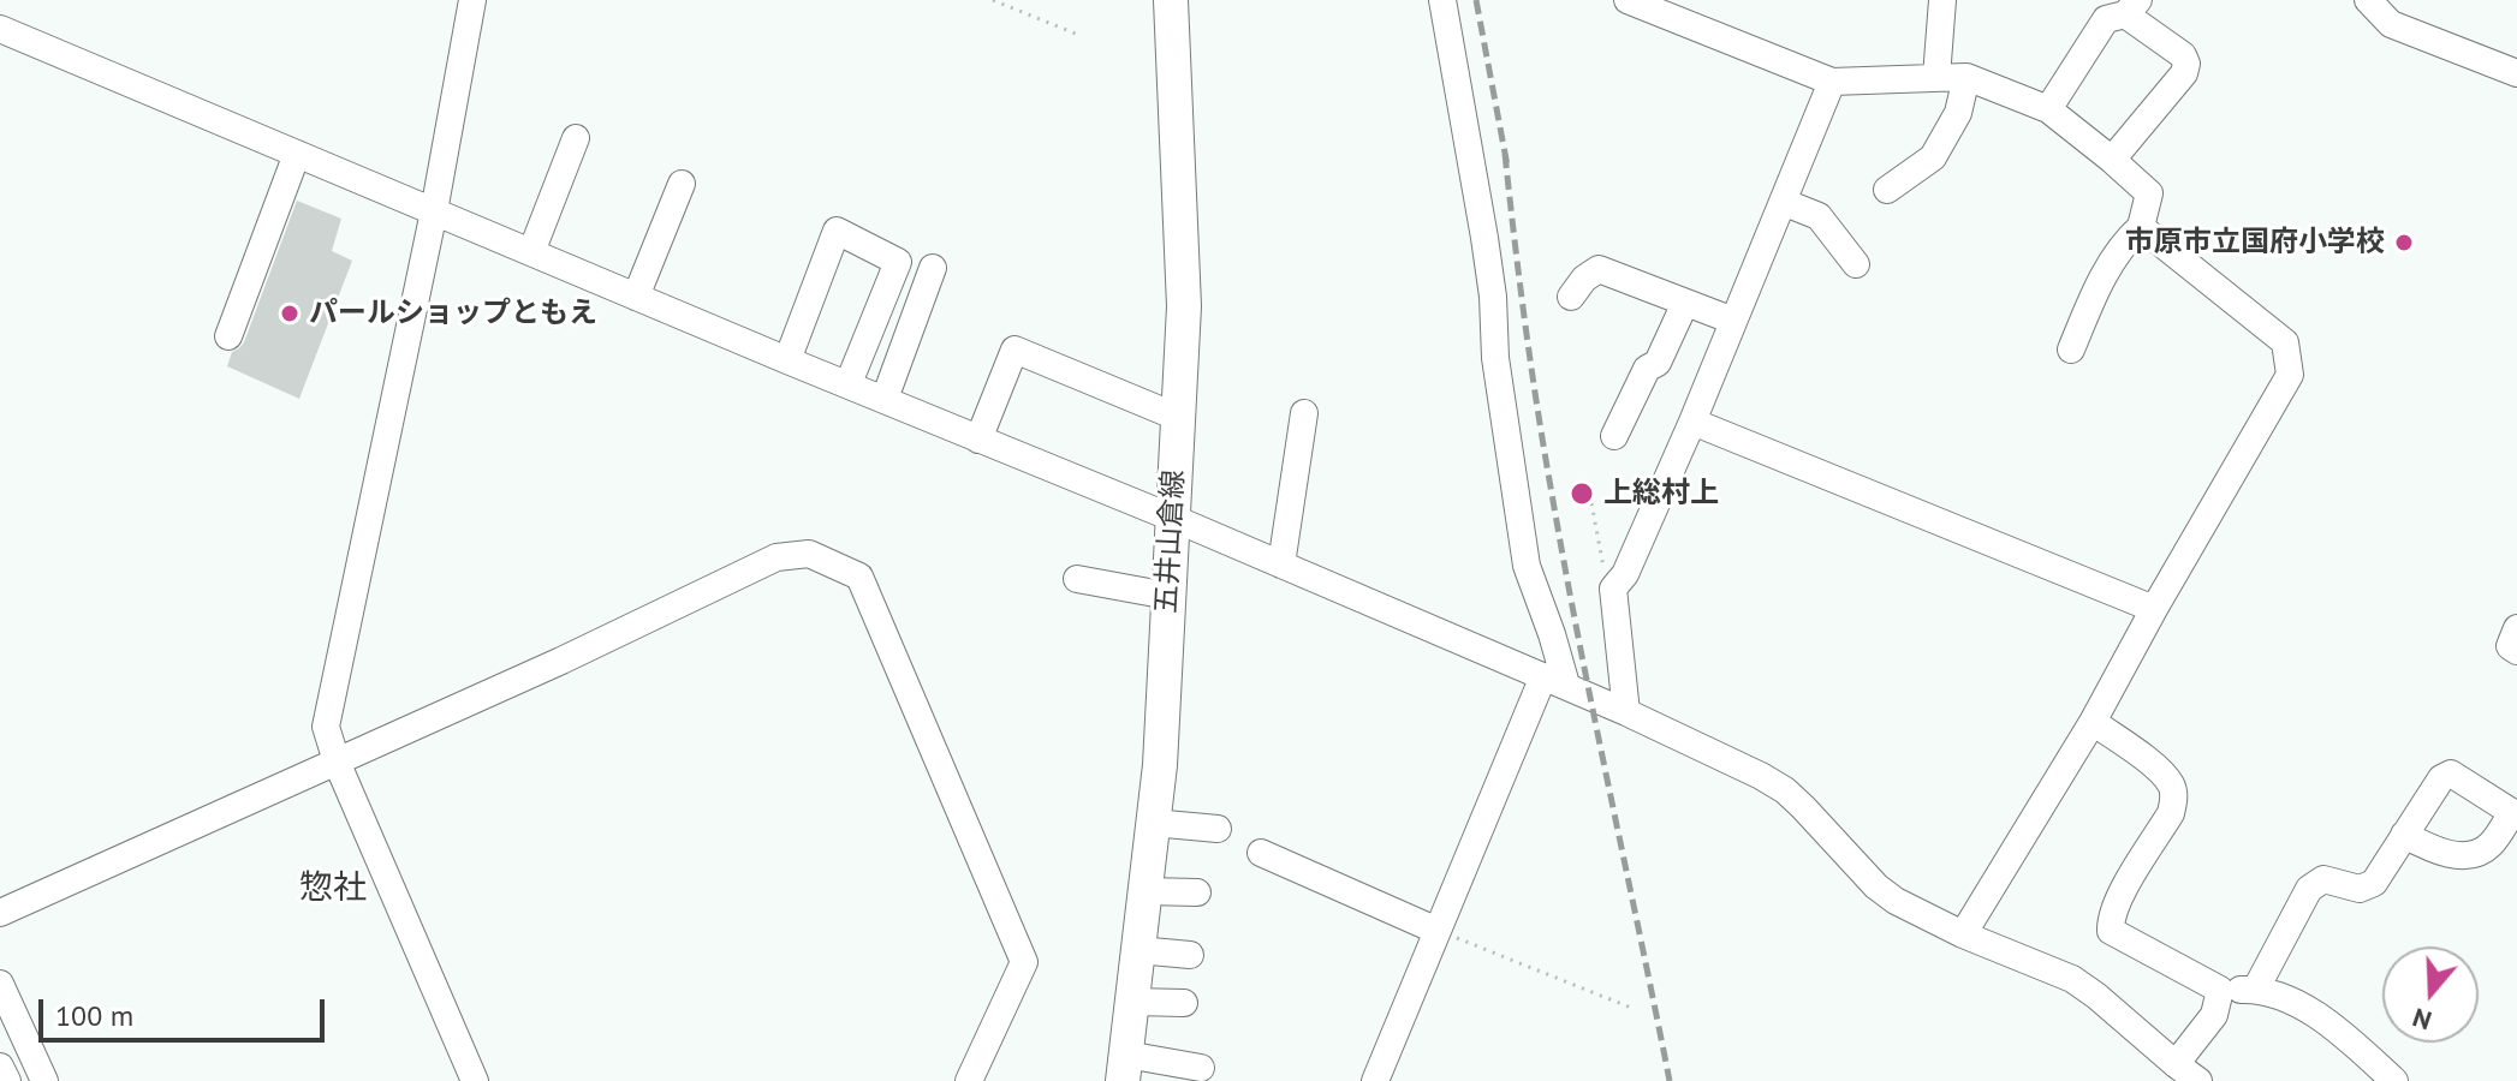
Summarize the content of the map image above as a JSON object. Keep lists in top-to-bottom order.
{
  "streets": {
    "main road": ["五井山倉線"]
  },
  "districts": ["惣社"],
  "places": ["市原市立国府小学校", "パールショップともえ", "上総村上"],
  "scale_bar": "100 m",
  "north": "bottom"
}
